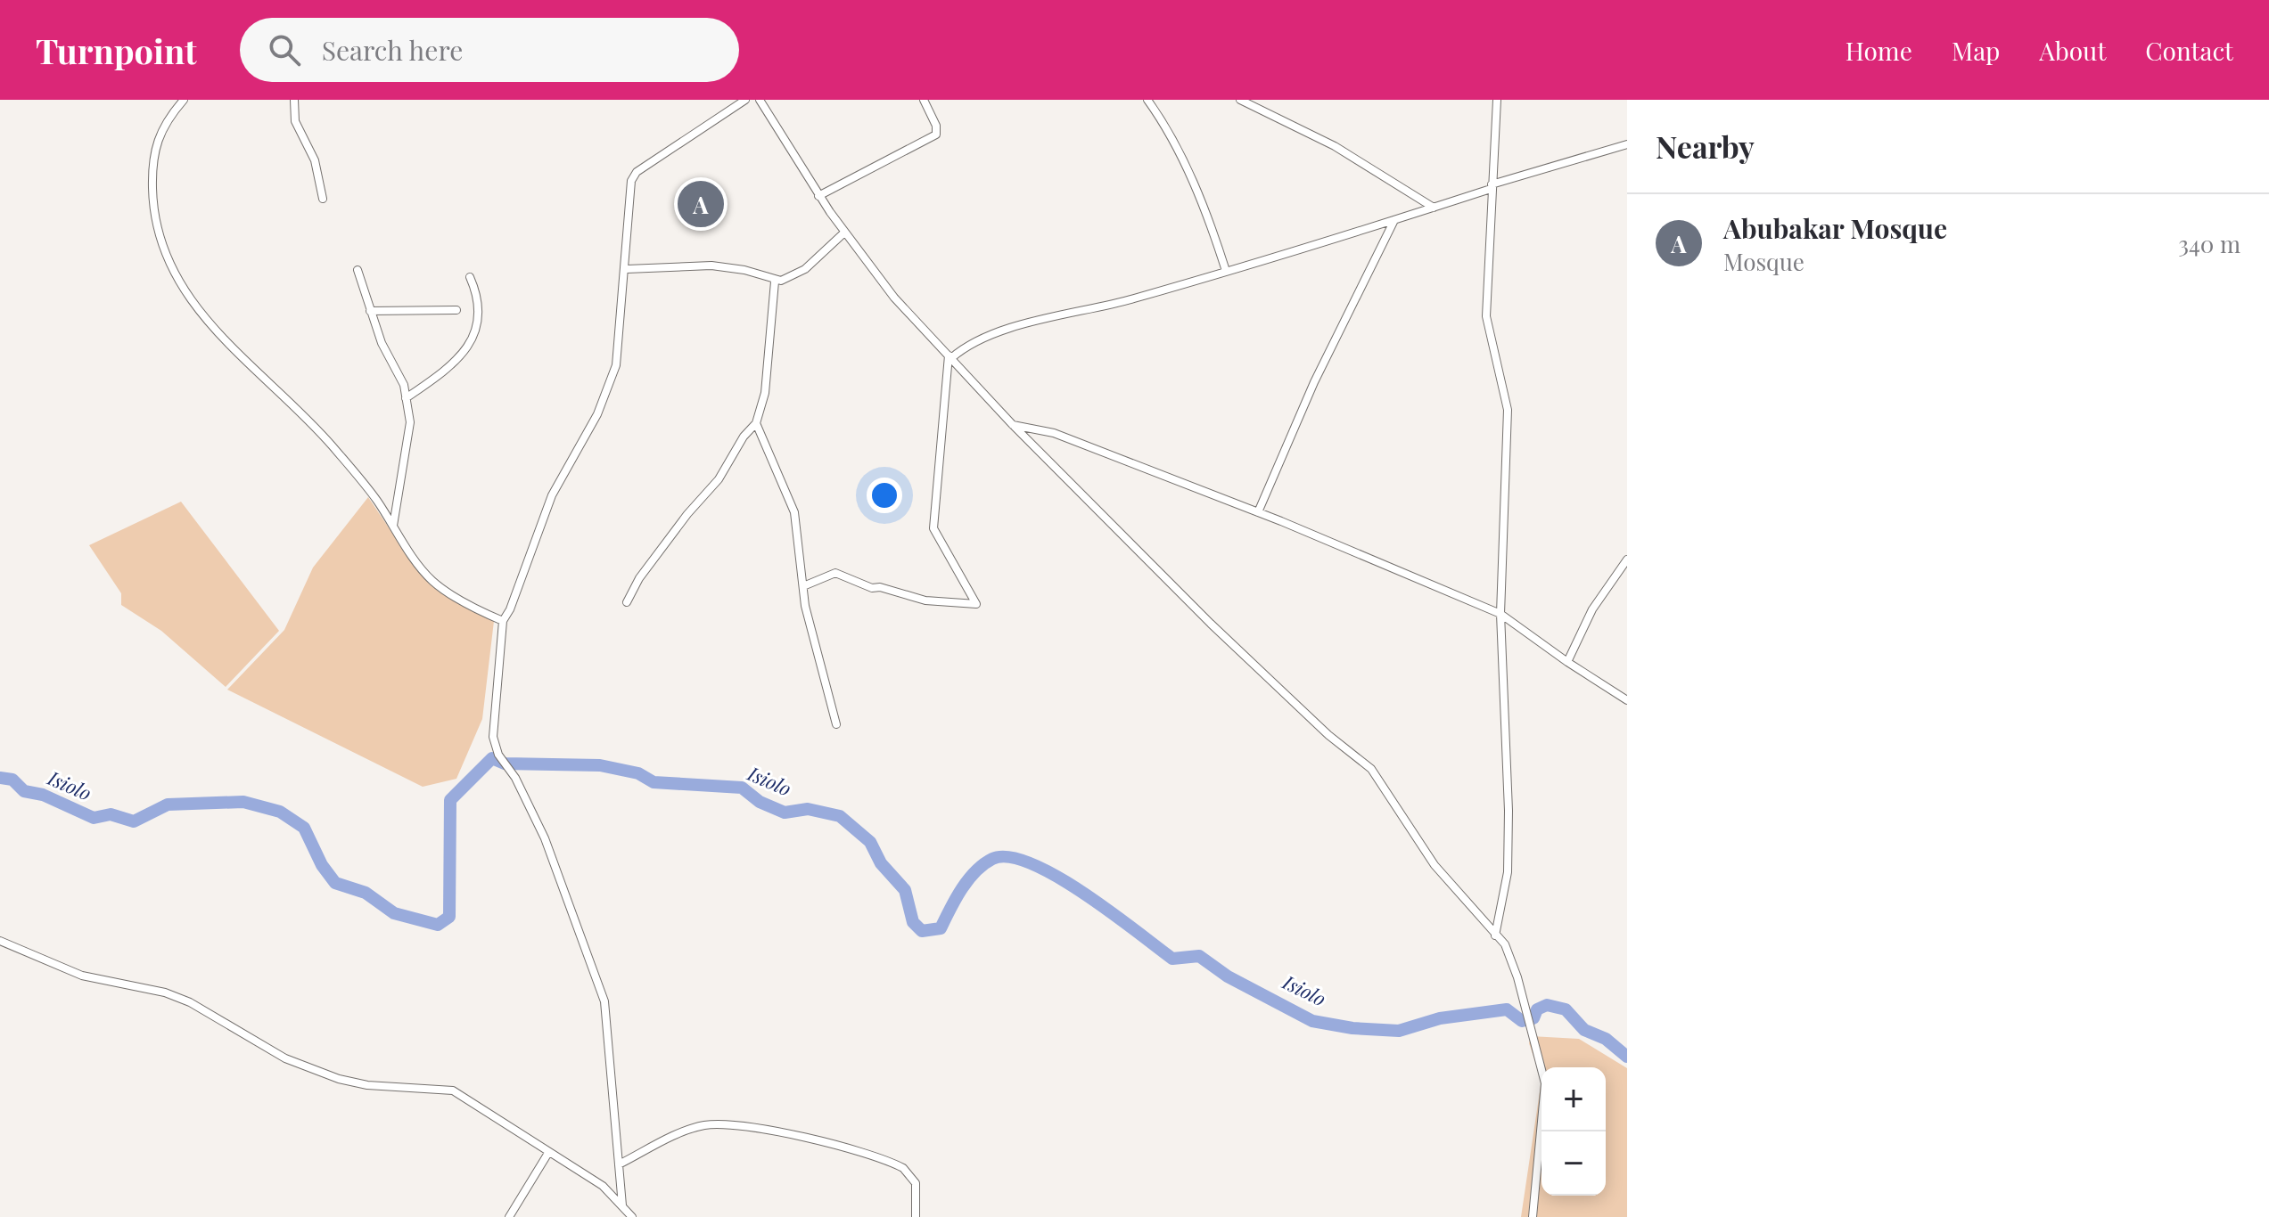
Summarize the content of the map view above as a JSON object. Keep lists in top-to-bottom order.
{
  "water": ["Isiolo"],
  "page": {
    "header": "Turnpoint",
    "search": "Search here",
    "nav": [
      "Home",
      "Map",
      "About",
      "Contact"
    ],
    "heading": "Nearby",
    "pins": "A",
    "list": [
      {
        "mark": "A",
        "name": "Abubakar Mosque",
        "note": "Mosque",
        "value": "340 m"
      }
    ],
    "map_buttons": ["+", "−"]
  }
}
